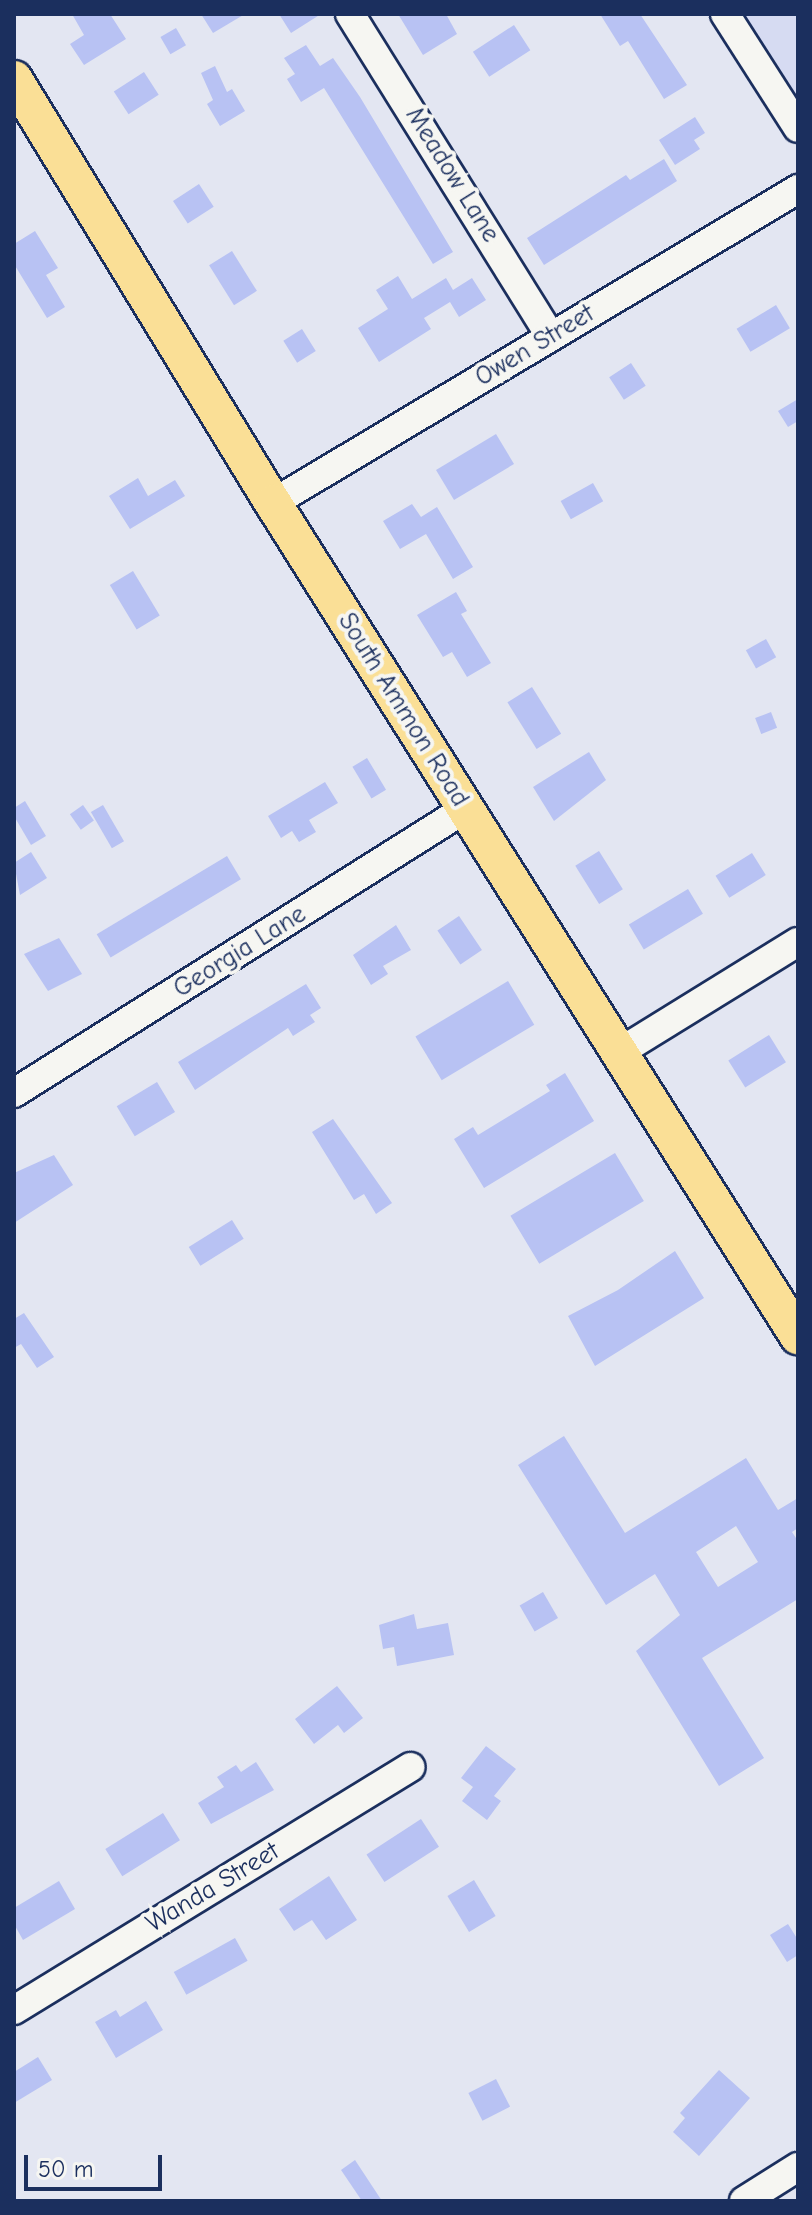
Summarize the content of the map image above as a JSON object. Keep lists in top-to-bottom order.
{
  "streets": {
    "main road": ["South Ammon Road"],
    "street": [
      "Meadow Lane",
      "Owen Street",
      "Georgia Lane",
      "Wanda Street"
    ]
  },
  "crossings": [
    ["Meadow Lane", "Owen Street"],
    ["Owen Street", "South Ammon Road"],
    ["South Ammon Road", "Georgia Lane"]
  ],
  "scale_bar": "50 m"
}
